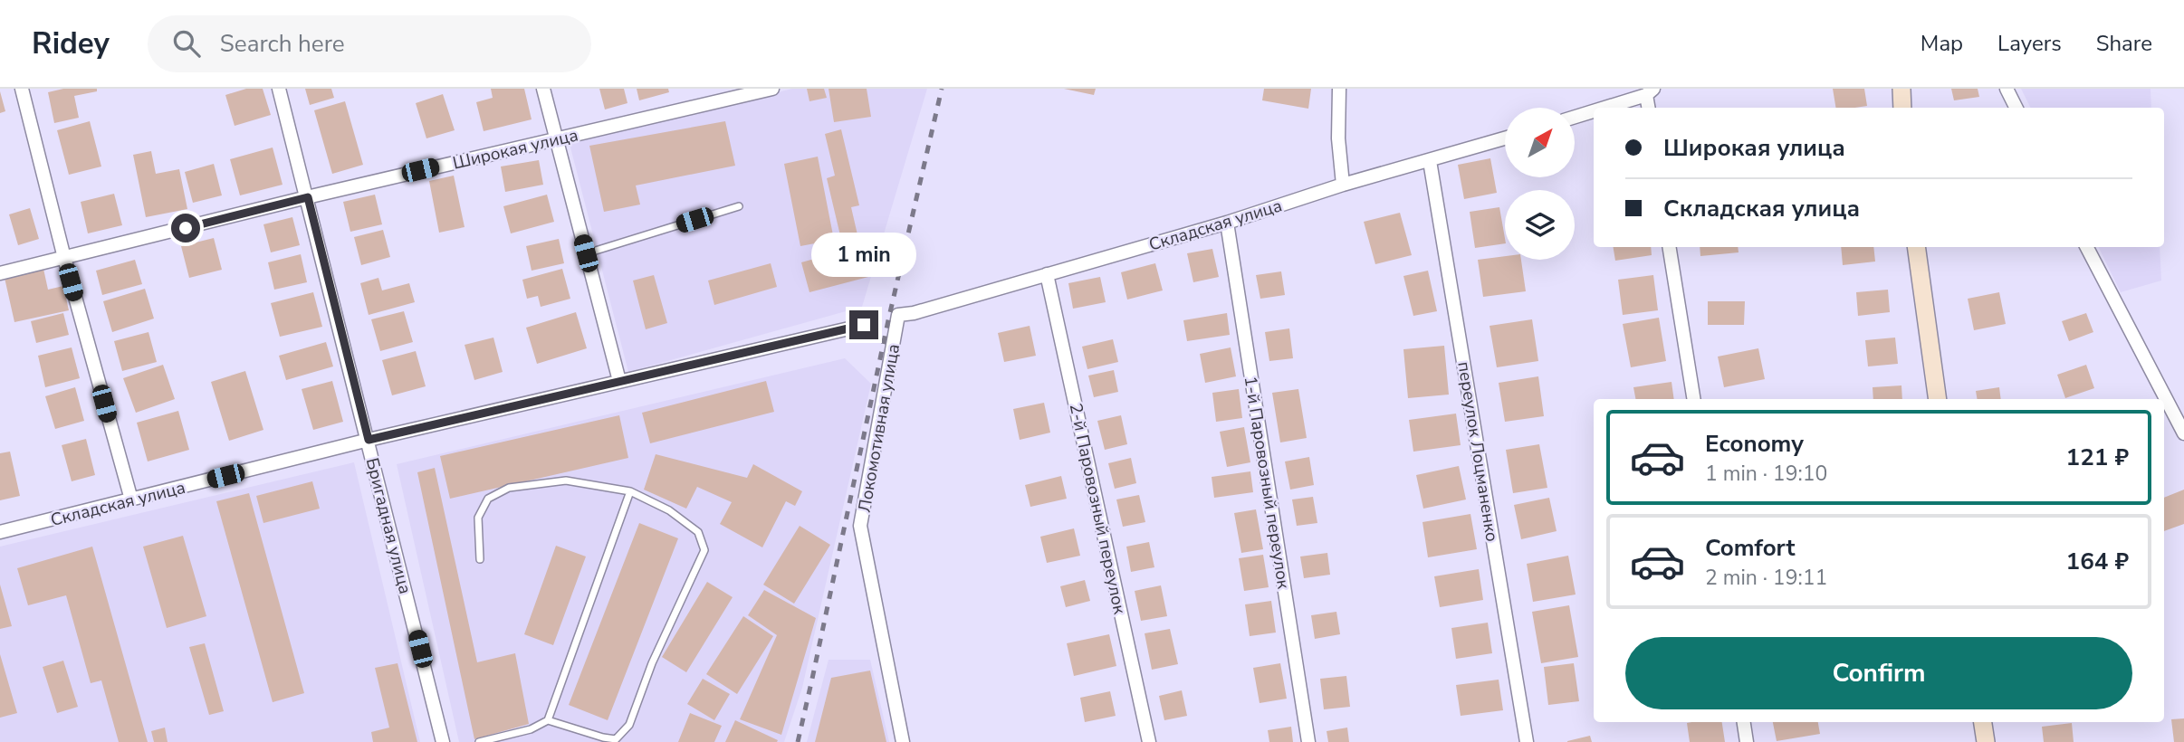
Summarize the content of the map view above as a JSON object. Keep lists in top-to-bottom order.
{
  "streets": {
    "street": [
      "Широкая улица",
      "Складская улица",
      "Локомотивная улица",
      "переулок Лоцманенко",
      "1-й Паровозный переулок",
      "2-й Паровозный переулок",
      "Бригадная улица"
    ]
  },
  "crossings": [
    ["Широкая улица", "Бригадная улица"],
    ["Складская улица", "Локомотивная улица"],
    ["Складская улица", "переулок Лоцманенко"],
    ["Складская улица", "1-й Паровозный переулок"],
    ["Складская улица", "2-й Паровозный переулок"],
    ["Складская улица", "Бригадная улица"]
  ],
  "north": "top right",
  "page": {
    "header": "Ridey",
    "search": "Search here",
    "nav": ["Map", "Layers", "Share"],
    "banner": ["Широкая улица", "Складская улица"],
    "bubble": "1 min",
    "list": [
      {
        "name": "Economy",
        "note": "1 min · 19:10",
        "value": "121 ₽"
      },
      {
        "name": "Comfort",
        "note": "2 min · 19:11",
        "value": "164 ₽"
      }
    ],
    "buttons": "Confirm"
  }
}
